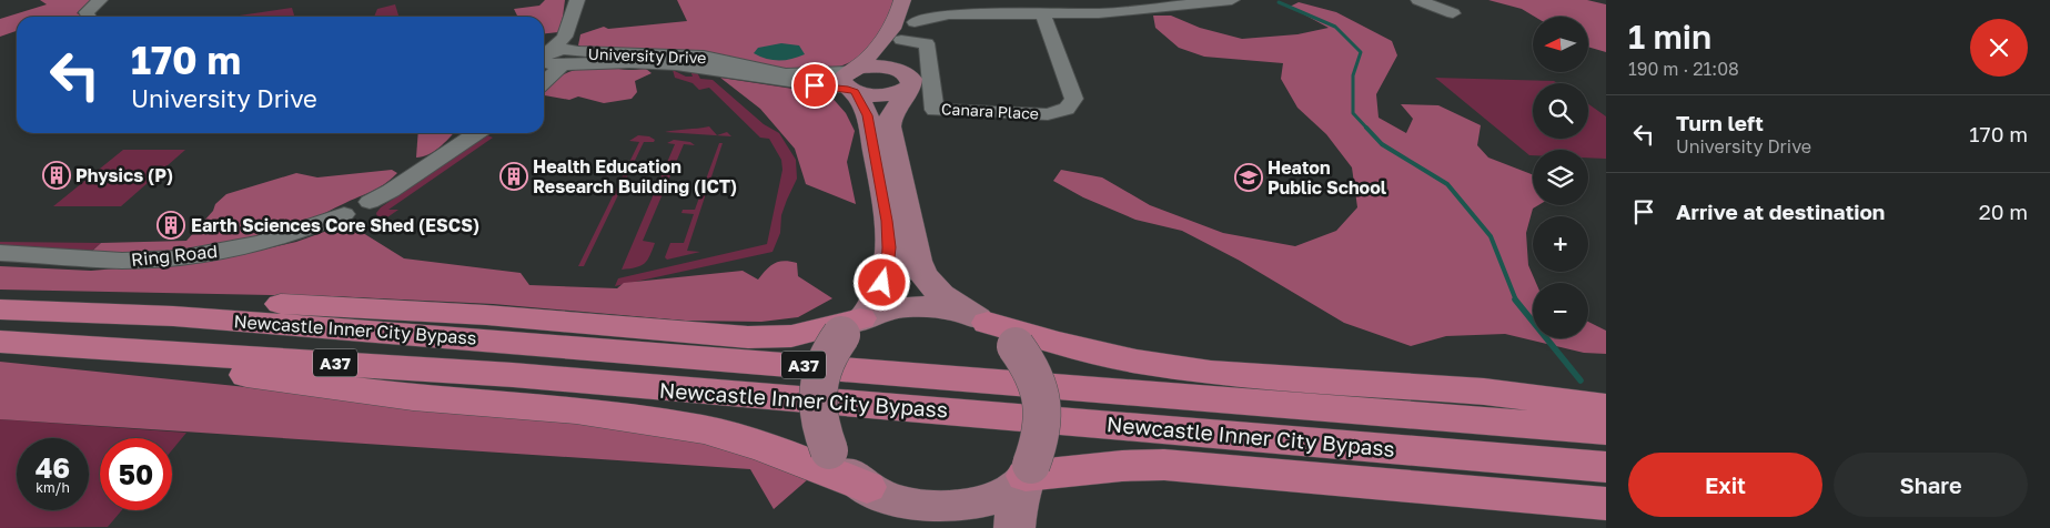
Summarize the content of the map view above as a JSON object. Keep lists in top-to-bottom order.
{
  "streets": {
    "highway": ["Newcastle Inner City Bypass", "A37"],
    "street": ["University Drive", "Canara Place", "Ring Road"]
  },
  "places": {
    "building": ["Physics (P)", "Health Education Research Building (ICT)", "Earth Sciences Core Shed (ESCS)"],
    "school or university": ["Heaton Public School"]
  },
  "north": "left",
  "page": {
    "heading": ["1 min", "190 m · 21:08"],
    "map_buttons": ["+", "−"],
    "turn": ["170 m", "University Drive"],
    "list": [
      {
        "name": "Turn left",
        "note": "University Drive",
        "value": "170 m"
      },
      {
        "name": "Arrive at destination",
        "value": "20 m"
      }
    ],
    "speed": "46 km/h",
    "limit": "50",
    "buttons": ["Exit", "Share"]
  }
}
